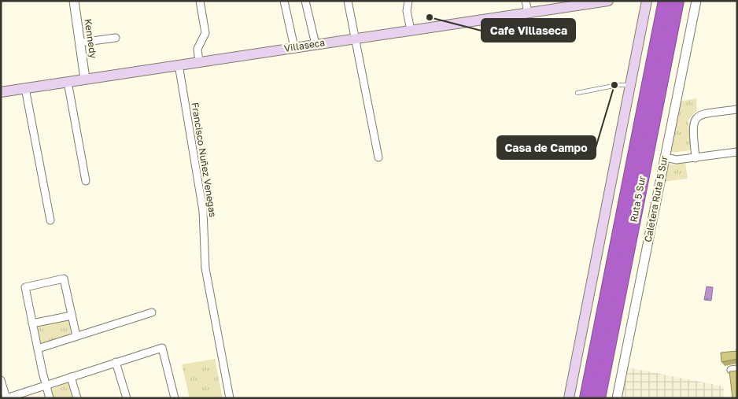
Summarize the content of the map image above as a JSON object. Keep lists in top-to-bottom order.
{
  "streets": {
    "highway": ["Ruta 5 Sur"],
    "main road": ["Villaseca"],
    "street": ["Kennedy", "Francisco Nuñez Venegas", "Caletera Ruta 5 Sur"]
  },
  "crossings": [
    ["Kennedy", "Villaseca"],
    ["Villaseca", "Francisco Nuñez Venegas"]
  ],
  "places": ["Cafe Villaseca", "Casa de Campo"]
}
